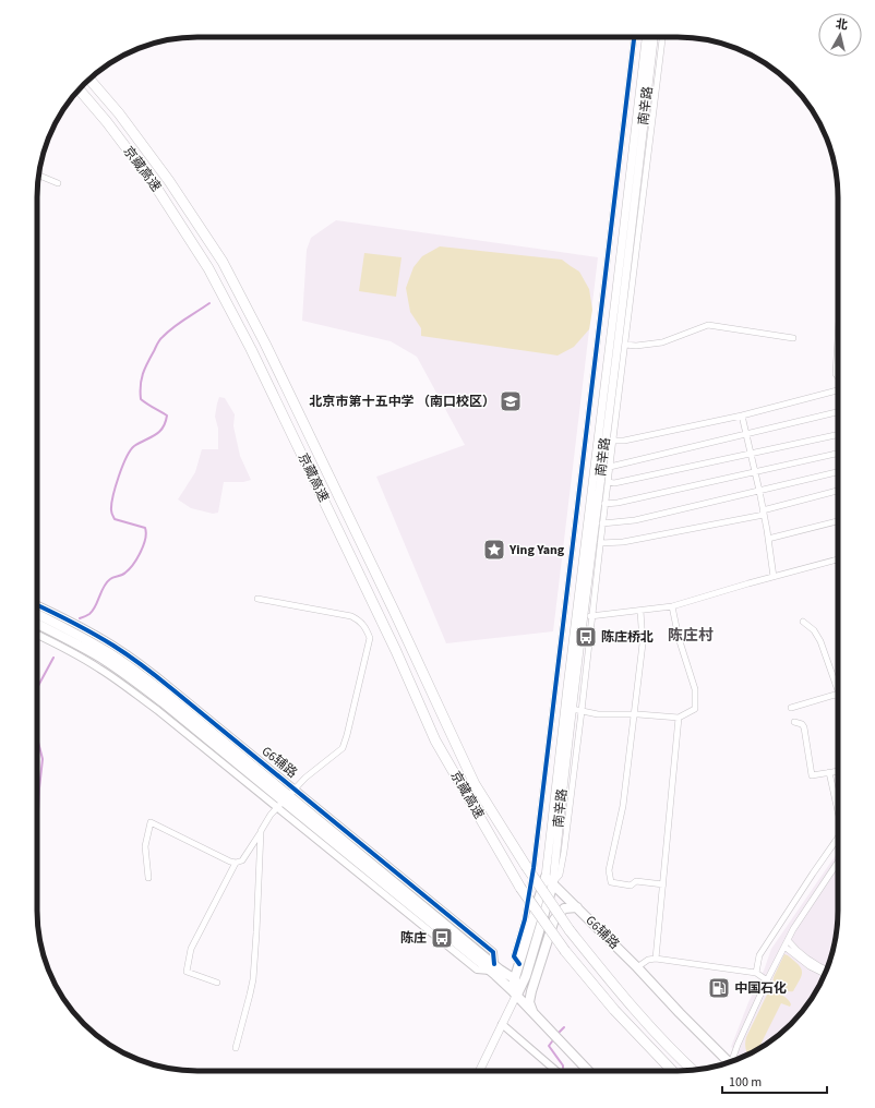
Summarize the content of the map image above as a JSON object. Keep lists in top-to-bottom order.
{
  "streets": {
    "highway": ["京藏高速"],
    "main road": ["南辛路", "G6辅路"]
  },
  "crossings": [
    ["南辛路", "G6辅路"]
  ],
  "districts": ["陈庄村"],
  "places": {
    "school or university": ["北京市第十五中学 （南口校区）"],
    "place": ["Ying Yang"],
    "bus stop": ["陈庄桥北", "陈庄"],
    "fuel station": ["中国石化"]
  },
  "scale_bar": "100 m",
  "north": "top"
}
